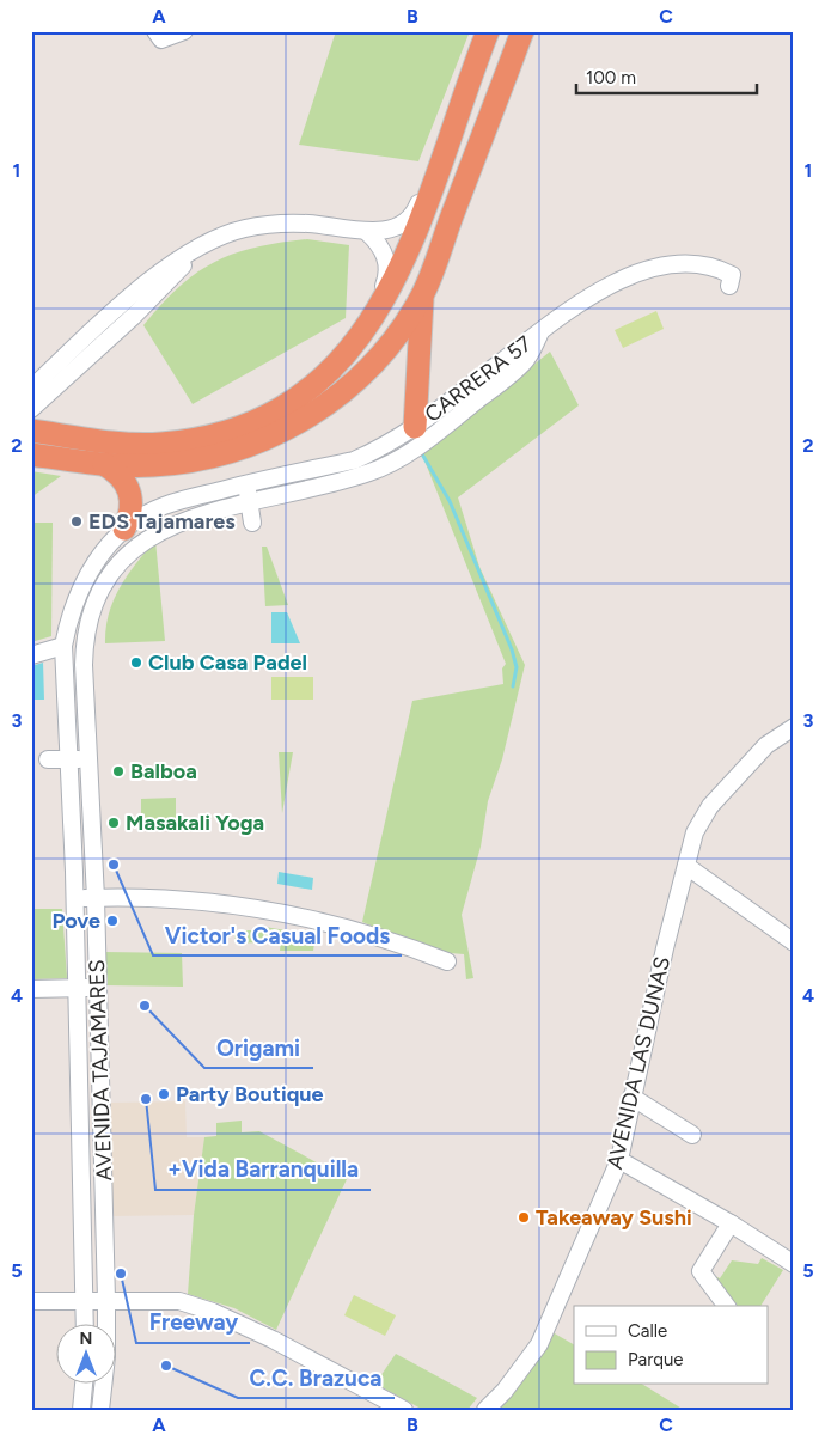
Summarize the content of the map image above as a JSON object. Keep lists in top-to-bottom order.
{
  "streets": {
    "street": ["CARRERA 57", "AVENIDA LAS DUNAS", "AVENIDA TAJAMARES"]
  },
  "crossings": [
    ["CARRERA 57", "AVENIDA TAJAMARES"]
  ],
  "places": [
    "EDS Tajamares",
    "Club Casa Padel",
    "Balboa",
    "Masakali Yoga",
    "Victor's Casual Foods",
    "Pove",
    "Origami",
    "Party Boutique",
    "+Vida Barranquilla",
    "Takeaway Sushi",
    "Freeway",
    "C.C. Brazuca"
  ],
  "legend": ["Calle", "Parque"],
  "scale_bar": "100 m",
  "north": "top",
  "grid": {
    "columns": ["A", "B", "C"],
    "rows": [
      "1",
      "2",
      "3",
      "4",
      "5"
    ]
  }
}
